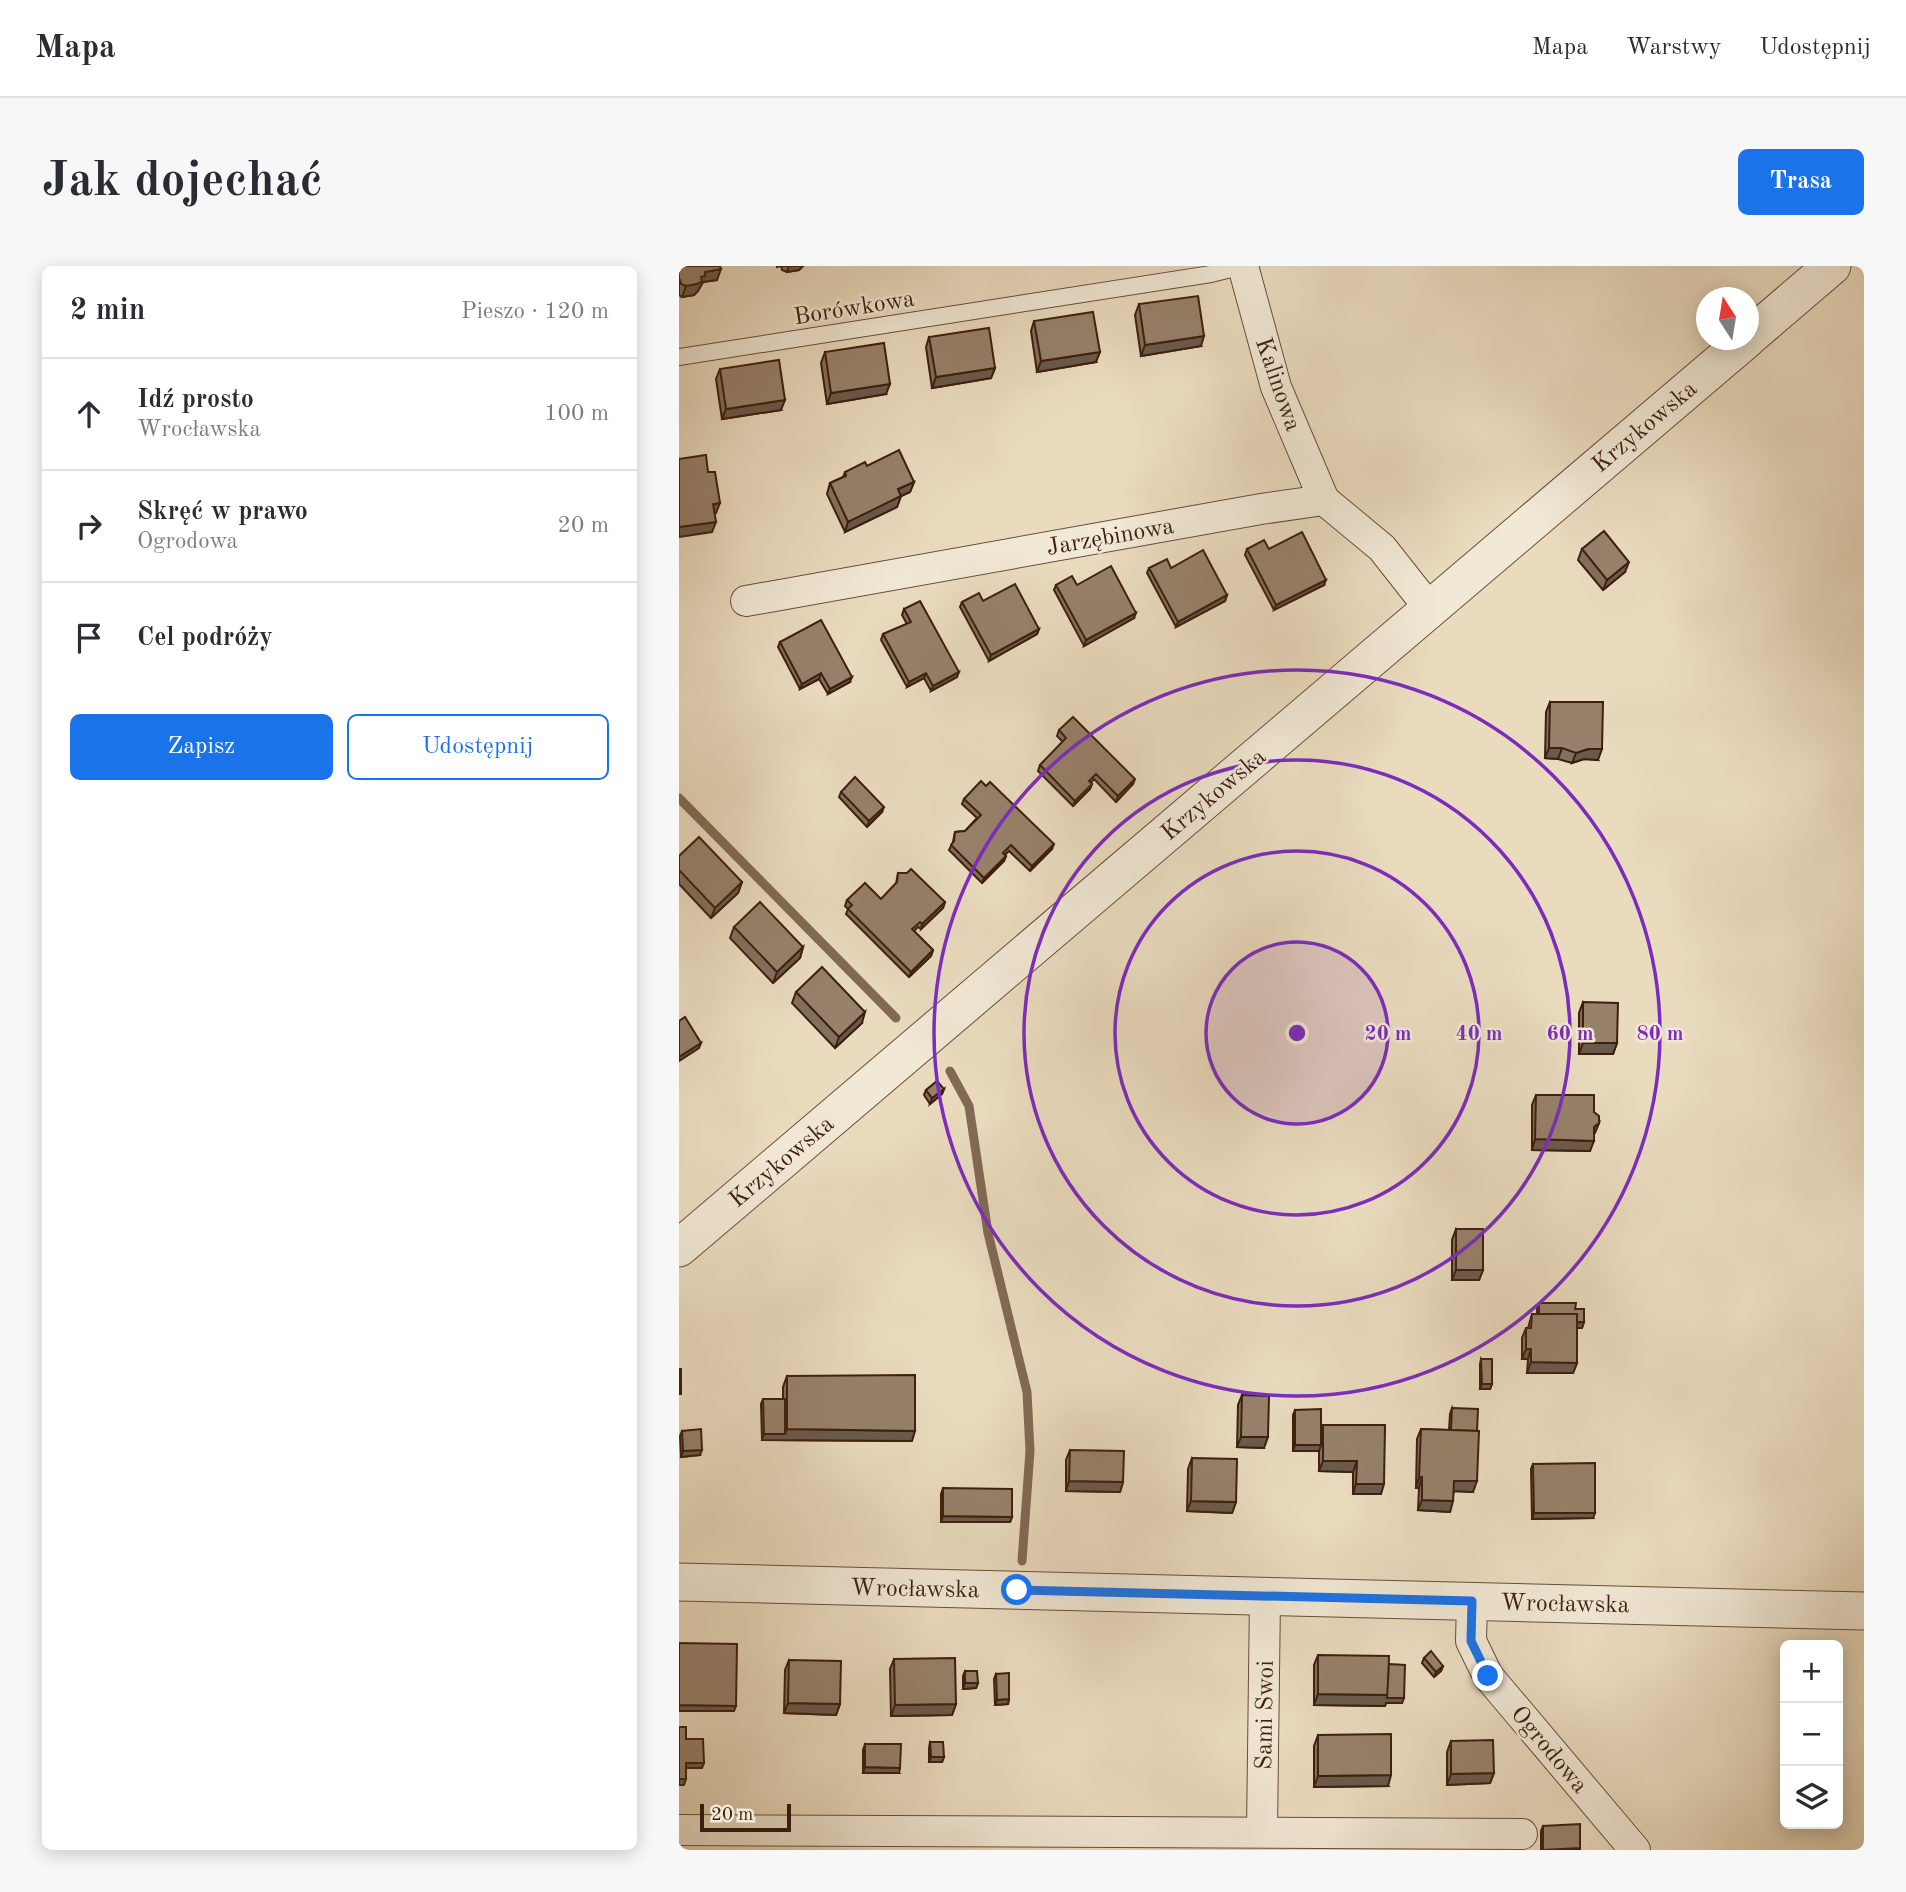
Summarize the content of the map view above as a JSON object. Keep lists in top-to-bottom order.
{
  "streets": {
    "street": [
      "Kalinowa",
      "Krzykowska",
      "Jarzębinowa",
      "Wrocławska",
      "Sami Swoi",
      "Ogrodowa"
    ],
    "lane": ["Borówkowa"]
  },
  "crossings": [
    ["Borówkowa", "Kalinowa"],
    ["Kalinowa", "Jarzębinowa"],
    ["Wrocławska", "Sami Swoi"],
    ["Wrocławska", "Ogrodowa"]
  ],
  "scale_bar": "20 m",
  "north": "top",
  "page": {
    "header": "Mapa",
    "nav": ["Mapa", "Warstwy", "Udostępnij"],
    "buttons": [
      "Trasa",
      ["Zapisz", "Udostępnij"]
    ],
    "title": "Jak dojechać",
    "heading": ["2 min", "Pieszo · 120 m"],
    "list": [
      ["Idź prosto", "Wrocławska", "100 m"],
      ["Skręć w prawo", "Ogrodowa", "20 m"],
      "Cel podróży"
    ],
    "map_buttons": ["+", "−"],
    "scale": "20 m"
  },
  "rings": [
    "20 m",
    "40 m",
    "60 m",
    "80 m"
  ]
}
